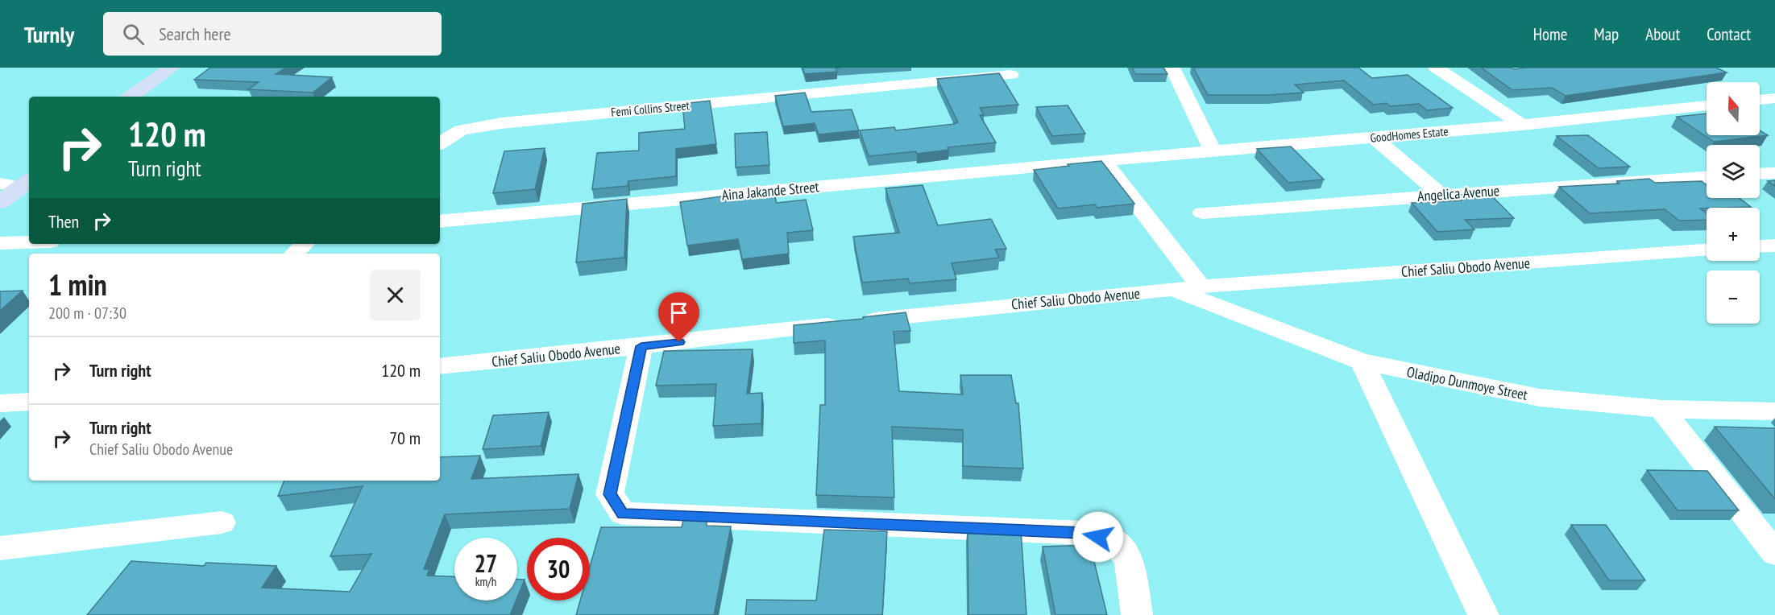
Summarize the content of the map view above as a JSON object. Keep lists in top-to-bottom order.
{
  "streets": {
    "street": [
      "Femi Collins Street",
      "GoodHomes Estate",
      "Aina Jakande Street",
      "Angelica Avenue",
      "Chief Saliu Obodo Avenue",
      "Oladipo Dunmoye Street"
    ]
  },
  "crossings": [
    ["GoodHomes Estate", "Aina Jakande Street"],
    ["Chief Saliu Obodo Avenue", "Oladipo Dunmoye Street"]
  ],
  "north": "top",
  "page": {
    "header": "Turnly",
    "search": "Search here",
    "nav": [
      "Home",
      "Map",
      "About",
      "Contact"
    ],
    "map_buttons": ["+", "−"],
    "turn": ["120 m", "Turn right"],
    "then": "Then",
    "heading": ["1 min", "200 m · 07:30"],
    "list": [
      {
        "name": "Turn right",
        "value": "120 m"
      },
      {
        "name": "Turn right",
        "note": "Chief Saliu Obodo Avenue",
        "value": "70 m"
      }
    ],
    "speed": "27 km/h",
    "limit": "30"
  }
}
